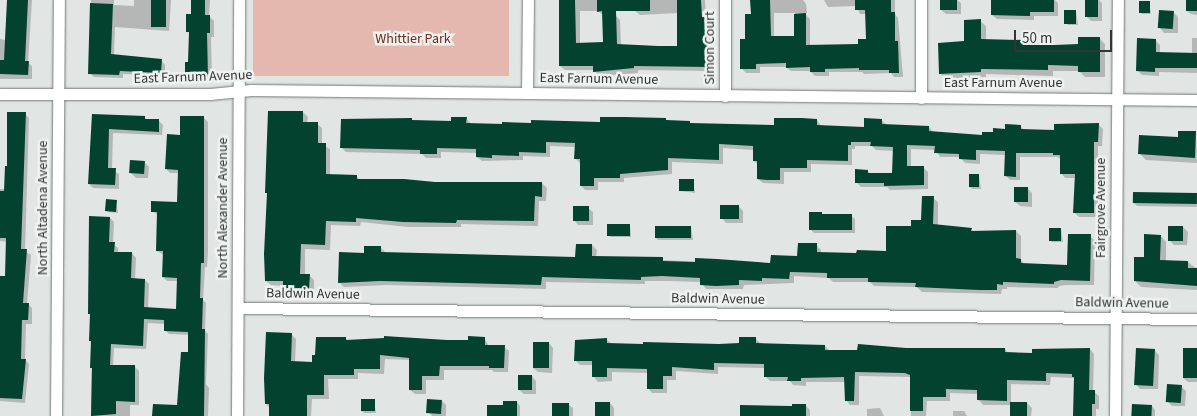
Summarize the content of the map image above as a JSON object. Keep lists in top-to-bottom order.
{
  "streets": {
    "street": [
      "Simon Court",
      "East Farnum Avenue",
      "North Altadena Avenue",
      "North Alexander Avenue",
      "Fairgrove Avenue",
      "Baldwin Avenue"
    ]
  },
  "crossings": [
    ["Simon Court", "East Farnum Avenue"],
    ["East Farnum Avenue", "North Altadena Avenue"],
    ["East Farnum Avenue", "North Alexander Avenue"],
    ["East Farnum Avenue", "Fairgrove Avenue"],
    ["North Alexander Avenue", "Baldwin Avenue"],
    ["Fairgrove Avenue", "Baldwin Avenue"]
  ],
  "parks": ["Whittier Park"],
  "scale_bar": "50 m"
}
